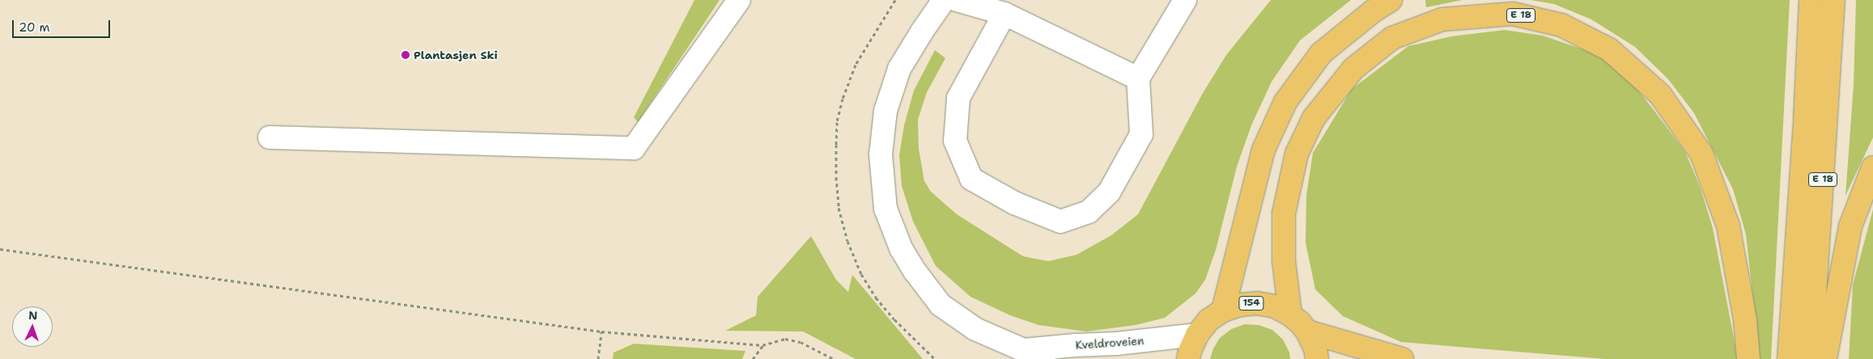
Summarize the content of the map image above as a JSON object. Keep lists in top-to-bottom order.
{
  "streets": {
    "main road": ["E 18", "154"],
    "street": ["Kveldroveien"]
  },
  "crossings": [
    ["E 18", "154"],
    ["154", "Kveldroveien"]
  ],
  "places": ["Plantasjen Ski"],
  "scale_bar": "20 m",
  "north": "top"
}
